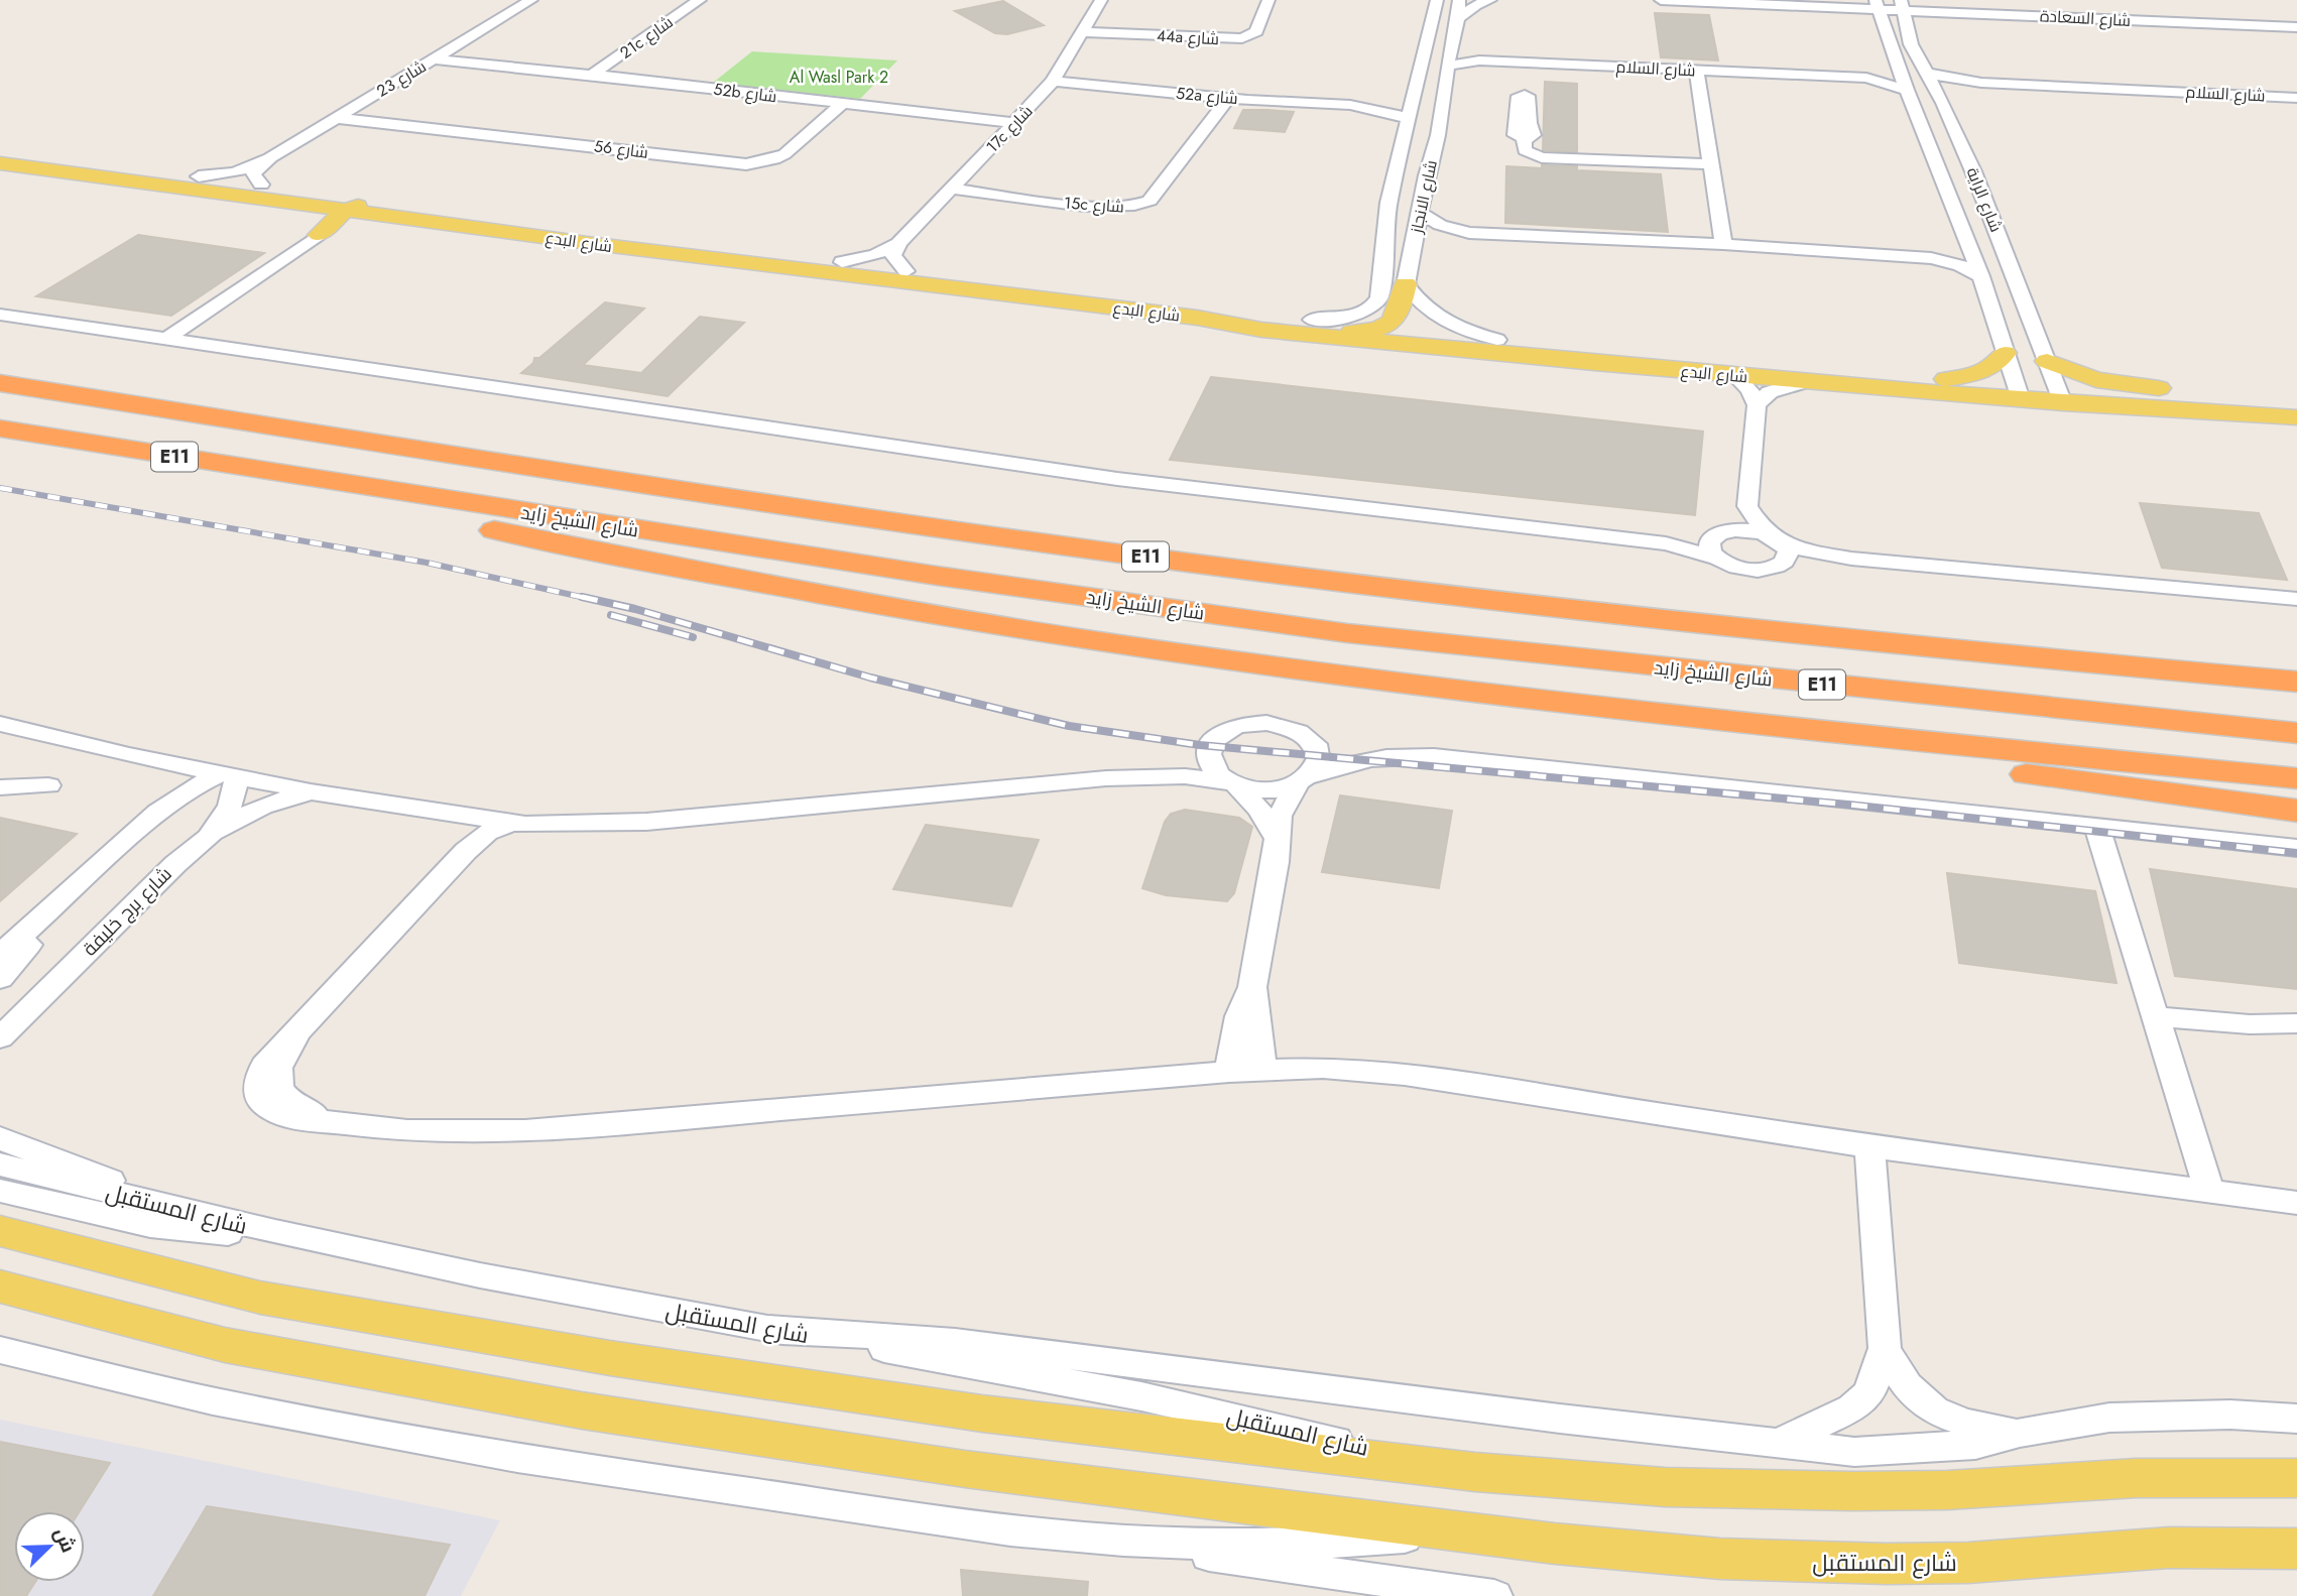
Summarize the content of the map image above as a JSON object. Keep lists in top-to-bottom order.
{
  "streets": {
    "highway": ["E11", "شارع الشيخ زايد"],
    "main road": ["شارع البدع", "شارع المستقبل"],
    "street": [
      "شارع السعادة",
      "21c شارع",
      "44a شارع",
      "شارع السلام",
      "شارع 23",
      "52b شارع",
      "52a شارع",
      "17c شارع",
      "شارع 56",
      "شارع الانجاز",
      "شارع الراية",
      "15c شارع",
      "شارع برج خليفة"
    ]
  },
  "crossings": [
    ["شارع السعادة", "شارع الراية"],
    ["21c شارع", "52b شارع"],
    ["44a شارع", "17c شارع"],
    ["شارع السلام", "شارع الانجاز"],
    ["شارع السلام", "شارع الراية"],
    ["شارع 23", "52b شارع"],
    ["شارع 23", "شارع 56"],
    ["شارع 23", "شارع البدع"],
    ["52b شارع", "17c شارع"],
    ["52b شارع", "شارع 56"],
    ["52a شارع", "17c شارع"],
    ["52a شارع", "شارع الانجاز"],
    ["52a شارع", "15c شارع"],
    ["17c شارع", "15c شارع"],
    ["17c شارع", "شارع البدع"],
    ["شارع الانجاز", "شارع البدع"],
    ["شارع الراية", "شارع البدع"]
  ],
  "parks": ["Al Wasl Park 2"],
  "north": "top right"
}
